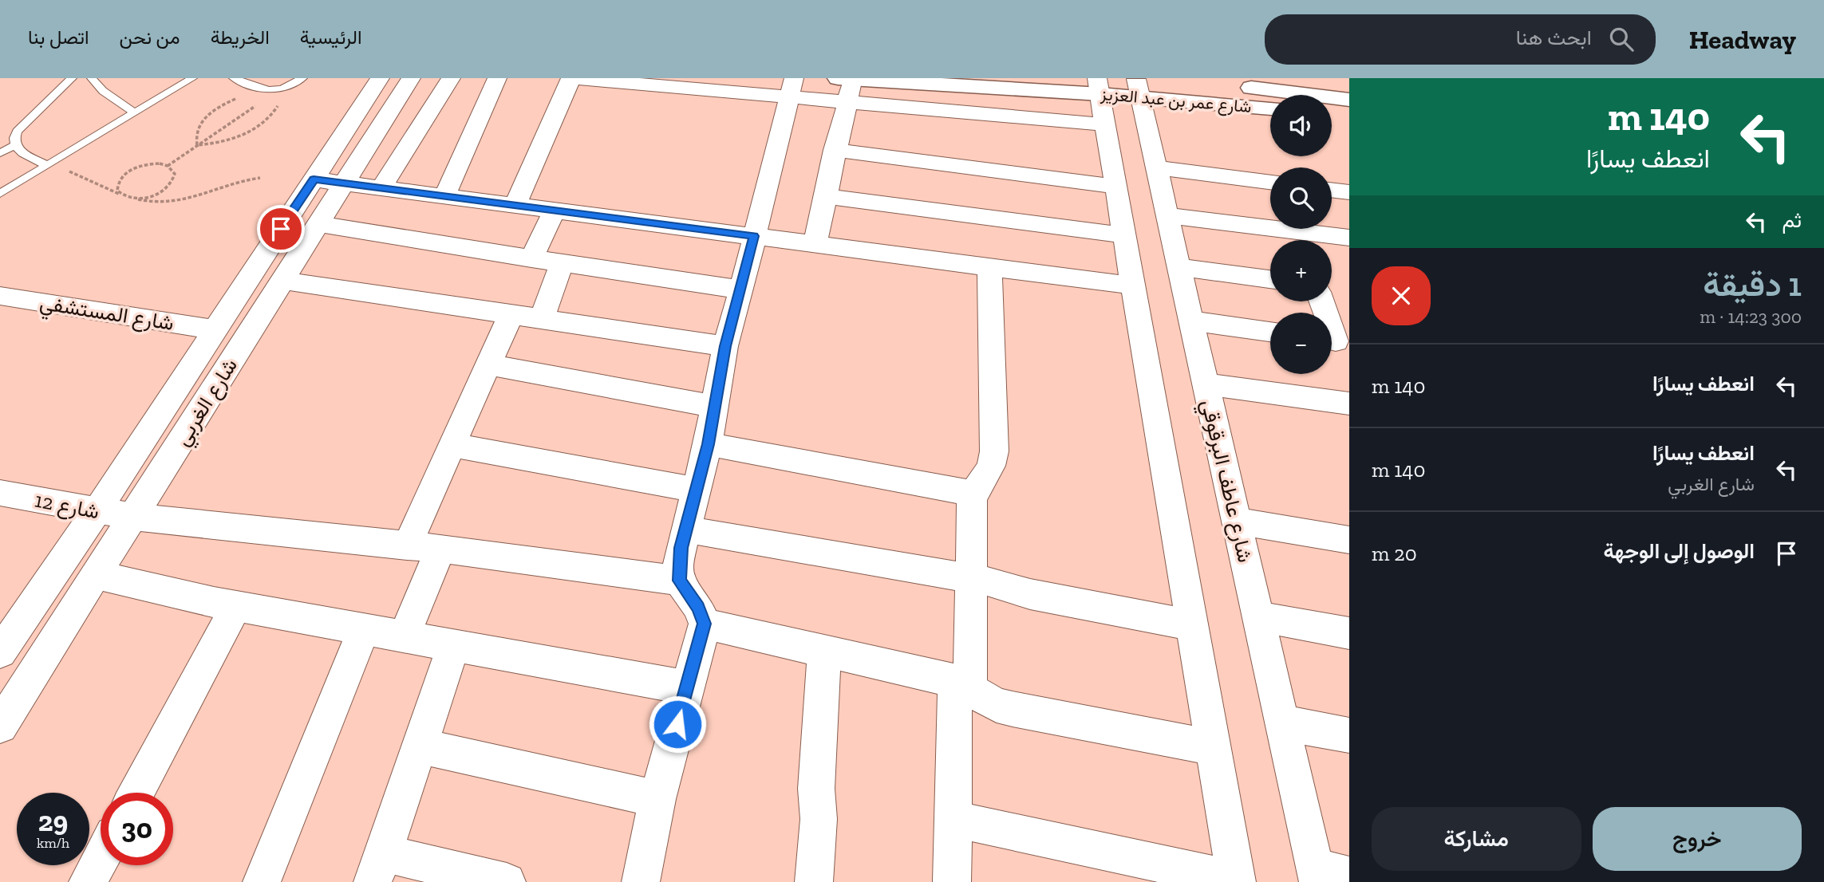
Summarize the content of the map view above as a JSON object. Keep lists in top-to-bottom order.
{
  "streets": {
    "main road": ["شارع عمر بن عبد العزيز"],
    "street": [
      "شارع المستشفي",
      "شارع الغربي",
      "شارع عاطف البرقوقي",
      "شارع 12"
    ]
  },
  "crossings": [
    ["شارع عمر بن عبد العزيز", "شارع عاطف البرقوقي"],
    ["شارع المستشفي", "شارع الغربي"],
    ["شارع الغربي", "شارع 12"]
  ],
  "page": {
    "header": "Headway",
    "search": "ابحث هنا",
    "nav": [
      "الرئيسية",
      "الخريطة",
      "من نحن",
      "اتصل بنا"
    ],
    "turn": ["140 m", "انعطف يسارًا"],
    "map_buttons": ["+", "−"],
    "then": "ثم",
    "heading": ["1 دقيقة", "300 m · 14:23"],
    "list": [
      {
        "name": "انعطف يسارًا",
        "value": "140 m"
      },
      {
        "name": "انعطف يسارًا",
        "note": "شارع الغربي",
        "value": "140 m"
      },
      {
        "name": "الوصول إلى الوجهة",
        "value": "20 m"
      }
    ],
    "speed": "29 km/h",
    "limit": "30",
    "buttons": ["خروج", "مشاركة"]
  }
}
